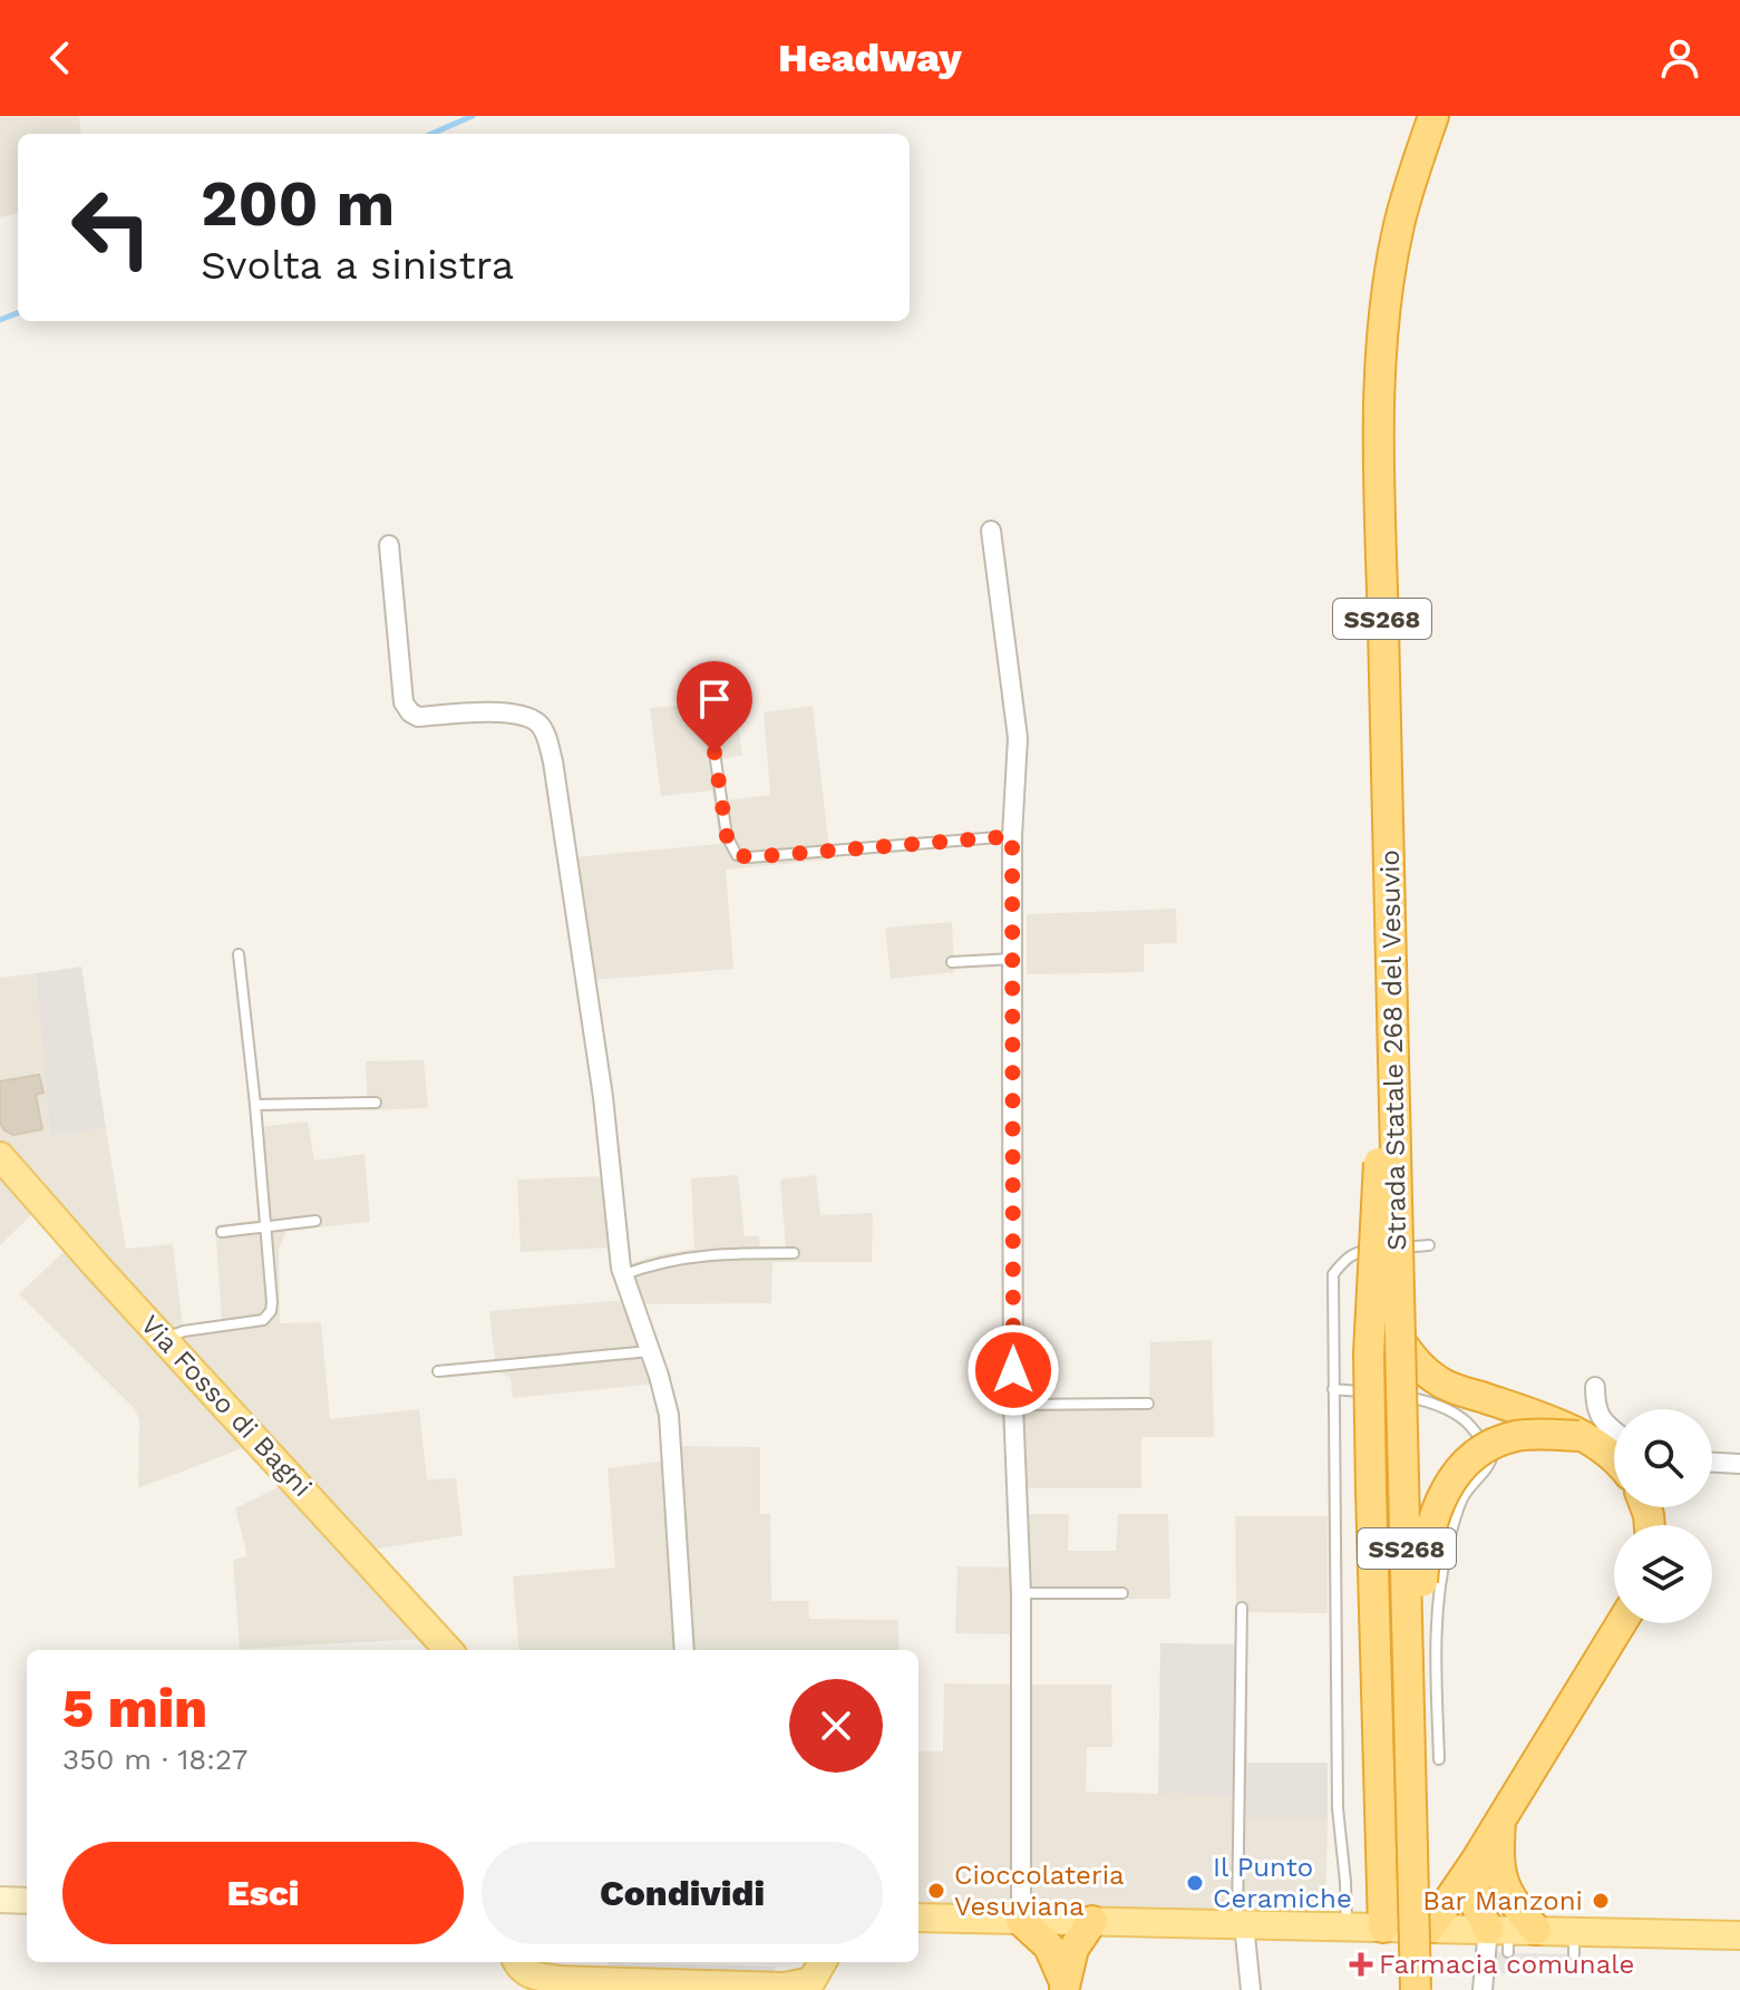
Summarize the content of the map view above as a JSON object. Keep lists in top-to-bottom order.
{
  "streets": {
    "highway": ["SS268", "Strada Statale 268 del Vesuvio"],
    "main road": ["Via Fosso di Bagni"]
  },
  "places": {
    "other": ["Il Punto Ceramiche", "Cioccolateria Vesuviana", "Bar Manzoni"],
    "health": ["Farmacia comunale"]
  },
  "page": {
    "header": "Headway",
    "turn": ["200 m", "Svolta a sinistra"],
    "heading": ["5 min", "350 m · 18:27"],
    "buttons": ["Esci", "Condividi"]
  }
}
